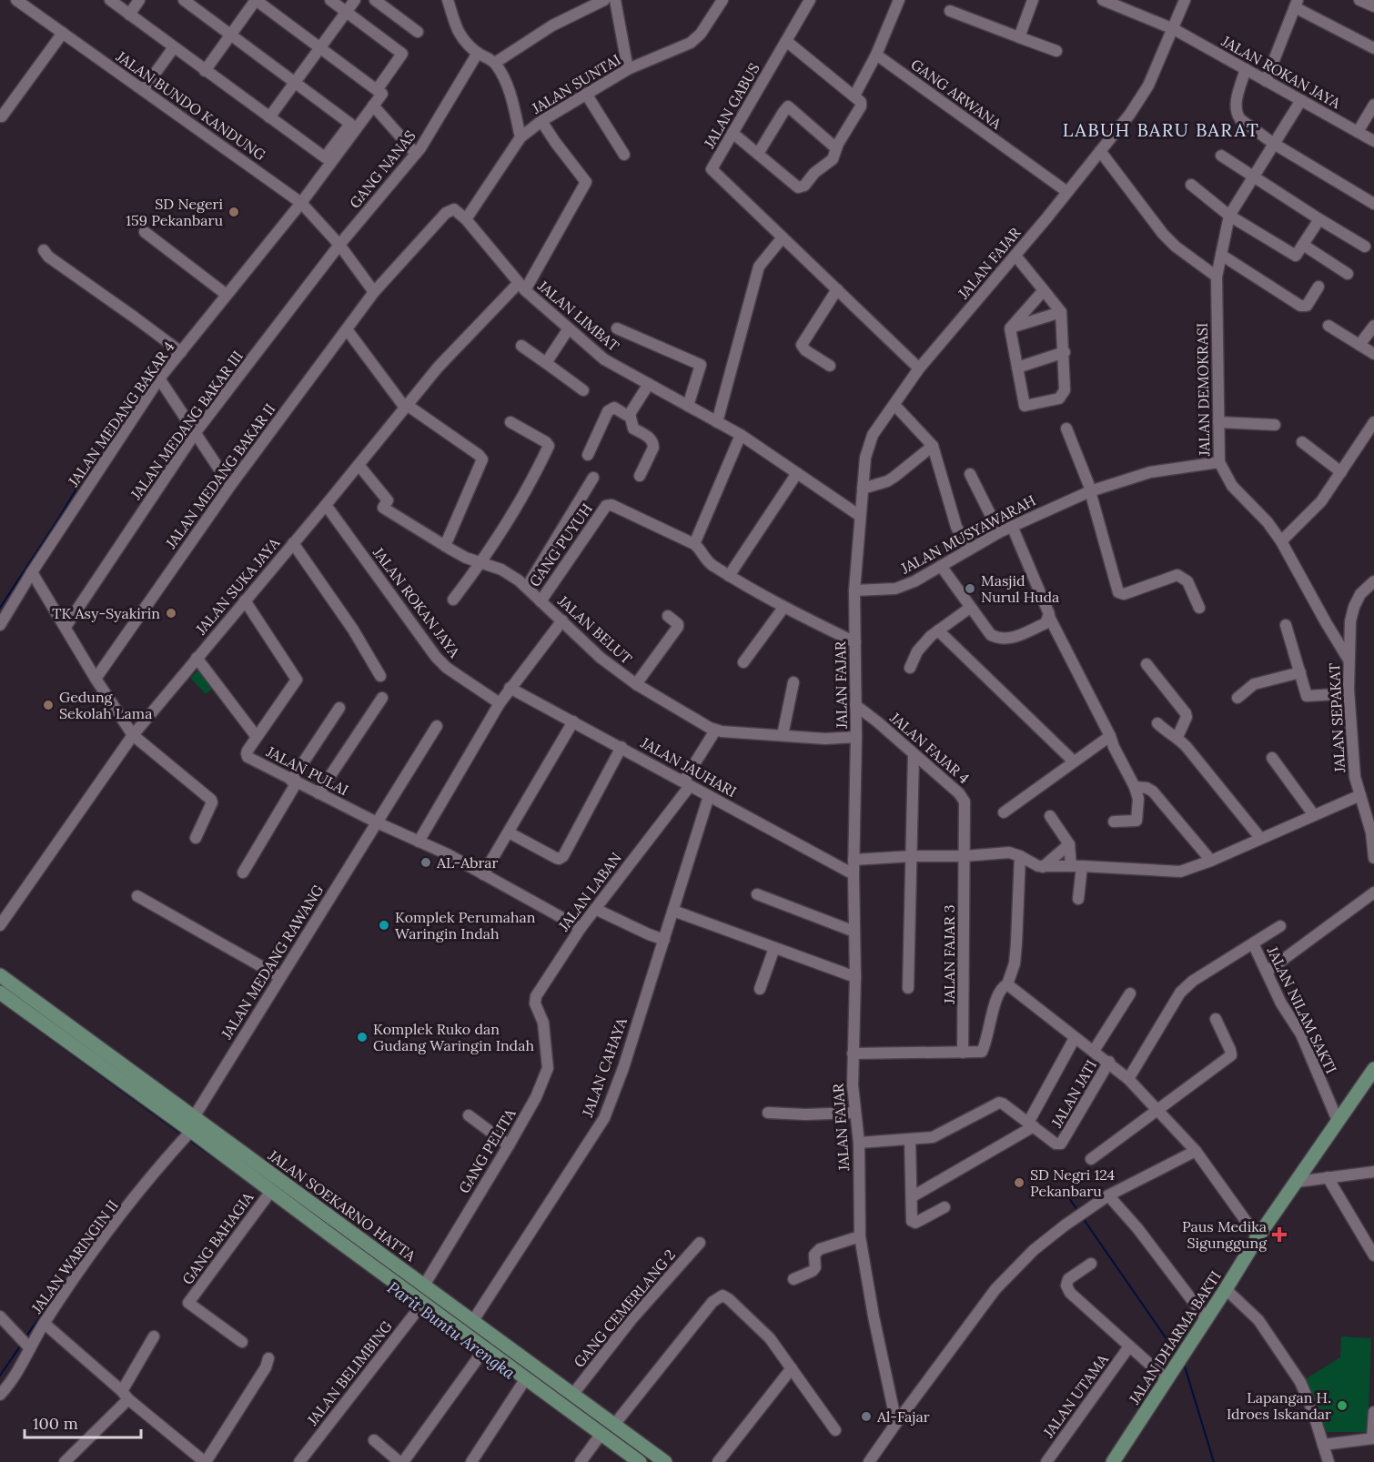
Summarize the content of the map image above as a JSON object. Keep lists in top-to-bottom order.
{
  "streets": {
    "main road": ["JALAN SOEKARNO HATTA", "JALAN DHARMA BAKTI"],
    "street": [
      "JALAN ROKAN JAYA",
      "JALAN SUNTAI",
      "GANG ARWANA",
      "JALAN BUNDO KANDUNG",
      "JALAN GABUS",
      "GANG NANAS",
      "JALAN FAJAR",
      "JALAN LIMBAT",
      "JALAN DEMOKRASI",
      "JALAN MEDANG BAKAR 4",
      "JALAN MEDANG BAKAR III",
      "JALAN MEDANG BAKAR II",
      "JALAN MUSYAWARAH",
      "GANG PUYUH",
      "JALAN SUKA JAYA",
      "JALAN BELUT",
      "JALAN SEPAKAT",
      "JALAN FAJAR 4",
      "JALAN JAUHARI",
      "JALAN PULAI",
      "JALAN LABAN",
      "JALAN FAJAR 3",
      "JALAN MEDANG RAWANG",
      "JALAN NILAM SAKTI",
      "JALAN CAHAYA",
      "JALAN JATI",
      "GANG PELITA",
      "GANG BAHAGIA",
      "JALAN WARINGIN II",
      "GANG CEMERLANG 2",
      "JALAN BELIMBING",
      "JALAN UTAMA"
    ]
  },
  "crossings": [
    ["JALAN ROKAN JAYA", "JALAN FAJAR"],
    ["JALAN ROKAN JAYA", "JALAN DEMOKRASI"],
    ["JALAN ROKAN JAYA", "JALAN SUKA JAYA"],
    ["JALAN SUNTAI", "JALAN LIMBAT"],
    ["JALAN SUNTAI", "JALAN SUKA JAYA"],
    ["GANG ARWANA", "JALAN FAJAR"],
    ["JALAN BUNDO KANDUNG", "GANG NANAS"],
    ["JALAN BUNDO KANDUNG", "JALAN MEDANG BAKAR 4"],
    ["JALAN BUNDO KANDUNG", "JALAN MEDANG BAKAR III"],
    ["JALAN BUNDO KANDUNG", "JALAN MEDANG BAKAR II"],
    ["JALAN GABUS", "JALAN FAJAR"],
    ["GANG NANAS", "JALAN MEDANG BAKAR III"],
    ["JALAN FAJAR", "JALAN LIMBAT"],
    ["JALAN FAJAR", "JALAN MUSYAWARAH"],
    ["JALAN FAJAR", "JALAN BELUT"],
    ["JALAN FAJAR", "JALAN FAJAR 4"],
    ["JALAN FAJAR", "JALAN JAUHARI"],
    ["JALAN FAJAR", "JALAN JATI"],
    ["JALAN LIMBAT", "JALAN SUKA JAYA"],
    ["JALAN DEMOKRASI", "JALAN MUSYAWARAH"],
    ["JALAN DEMOKRASI", "JALAN SEPAKAT"],
    ["GANG PUYUH", "JALAN BELUT"],
    ["JALAN SUKA JAYA", "JALAN BELUT"],
    ["JALAN SUKA JAYA", "JALAN PULAI"],
    ["JALAN BELUT", "JALAN LABAN"],
    ["JALAN FAJAR 4", "JALAN FAJAR 3"],
    ["JALAN JAUHARI", "JALAN LABAN"],
    ["JALAN JAUHARI", "JALAN CAHAYA"],
    ["JALAN PULAI", "JALAN LABAN"],
    ["JALAN PULAI", "JALAN MEDANG RAWANG"],
    ["JALAN LABAN", "GANG PELITA"],
    ["JALAN MEDANG RAWANG", "JALAN SOEKARNO HATTA"],
    ["JALAN MEDANG RAWANG", "JALAN WARINGIN II"],
    ["JALAN NILAM SAKTI", "JALAN DHARMA BAKTI"],
    ["JALAN CAHAYA", "JALAN SOEKARNO HATTA"],
    ["GANG PELITA", "JALAN SOEKARNO HATTA"],
    ["JALAN SOEKARNO HATTA", "GANG BAHAGIA"],
    ["JALAN SOEKARNO HATTA", "JALAN WARINGIN II"],
    ["JALAN SOEKARNO HATTA", "GANG CEMERLANG 2"],
    ["JALAN SOEKARNO HATTA", "JALAN BELIMBING"]
  ],
  "districts": ["LABUH BARU BARAT"],
  "water": ["Parit Buntu Arengka"],
  "places": {
    "other": [
      "SD Negeri 159 Pekanbaru",
      "Masjid Nurul Huda",
      "TK Asy-Syakirin",
      "Gedung Sekolah Lama",
      "AL-Abrar",
      "Komplek Perumahan Waringin Indah",
      "Komplek Ruko dan Gudang Waringin Indah",
      "SD Negri 124 Pekanbaru",
      "Lapangan H. Idroes Iskandar",
      "Al-Fajar"
    ],
    "health": ["Paus Medika Sigunggung"]
  },
  "scale_bar": "100 m"
}
